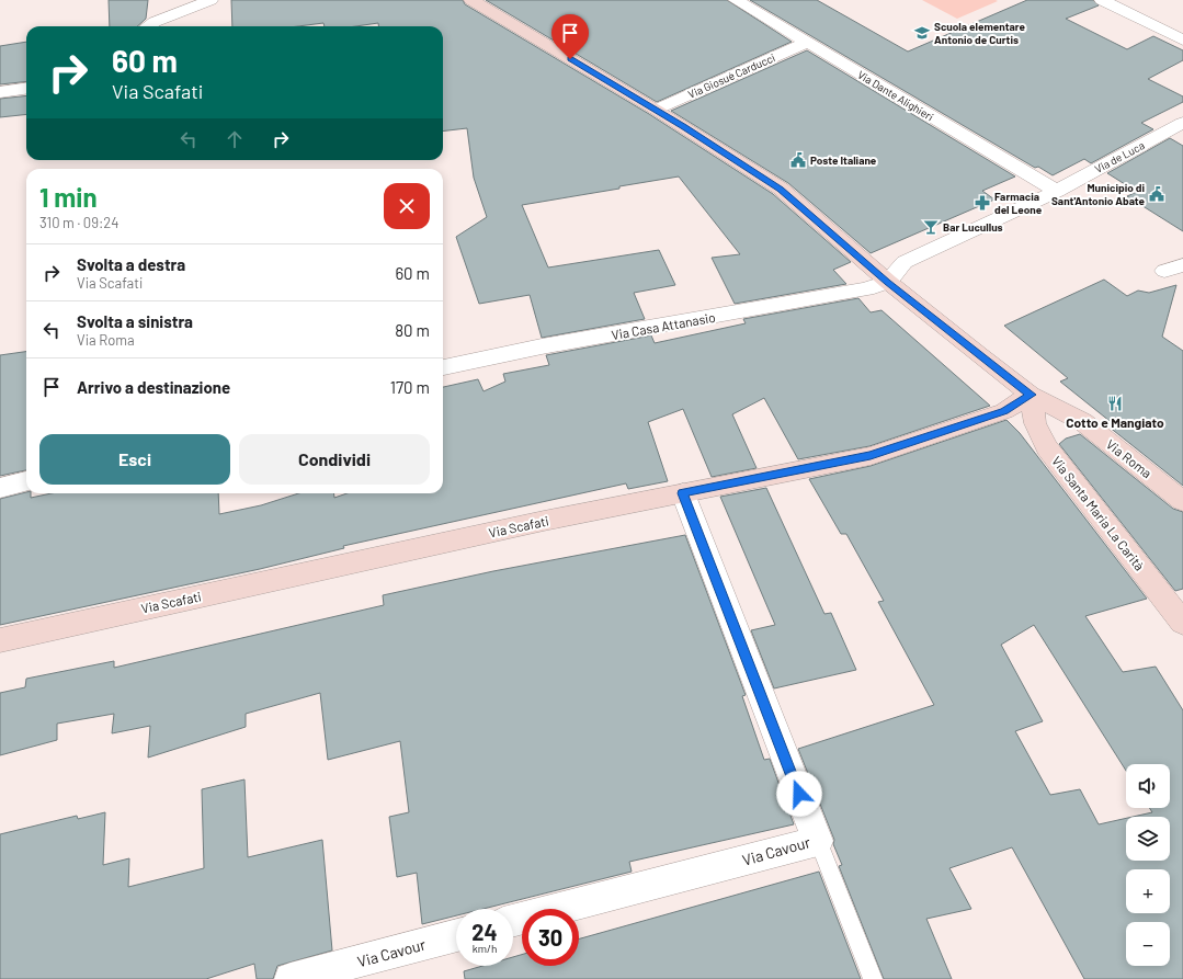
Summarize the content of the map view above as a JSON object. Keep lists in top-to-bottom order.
{
  "streets": {
    "street": [
      "Via Giosuè Carducci",
      "Via Dante Alighieri",
      "Via de Luca",
      "Via Casa Attanasio",
      "Via Roma",
      "Via Santa Maria La Carità",
      "Via Scafati",
      "Via Cavour"
    ]
  },
  "crossings": [
    ["Via Giosuè Carducci", "Via Dante Alighieri"],
    ["Via Giosuè Carducci", "Via Roma"],
    ["Via Dante Alighieri", "Via de Luca"],
    ["Via de Luca", "Via Casa Attanasio"],
    ["Via de Luca", "Via Roma"],
    ["Via Casa Attanasio", "Via Roma"],
    ["Via Roma", "Via Santa Maria La Carità"],
    ["Via Roma", "Via Scafati"],
    ["Via Santa Maria La Carità", "Via Scafati"],
    ["Via Scafati", "Via Cavour"]
  ],
  "places": {
    "school or university": ["Scuola elementare Antonio de Curtis"],
    "public building": ["Poste Italiane", "Municipio di Sant'Antonio Abate"],
    "pharmacy": ["Farmacia del Leone"],
    "bar": ["Bar Lucullus"],
    "restaurant": ["Cotto e Mangiato"]
  },
  "page": {
    "turn": ["60 m", "Via Scafati"],
    "heading": ["1 min", "310 m · 09:24"],
    "list": [
      {
        "name": "Svolta a destra",
        "note": "Via Scafati",
        "value": "60 m"
      },
      {
        "name": "Svolta a sinistra",
        "note": "Via Roma",
        "value": "80 m"
      },
      {
        "name": "Arrivo a destinazione",
        "value": "170 m"
      }
    ],
    "buttons": ["Esci", "Condividi"],
    "map_buttons": ["+", "−"],
    "speed": "24 km/h",
    "limit": "30"
  }
}
